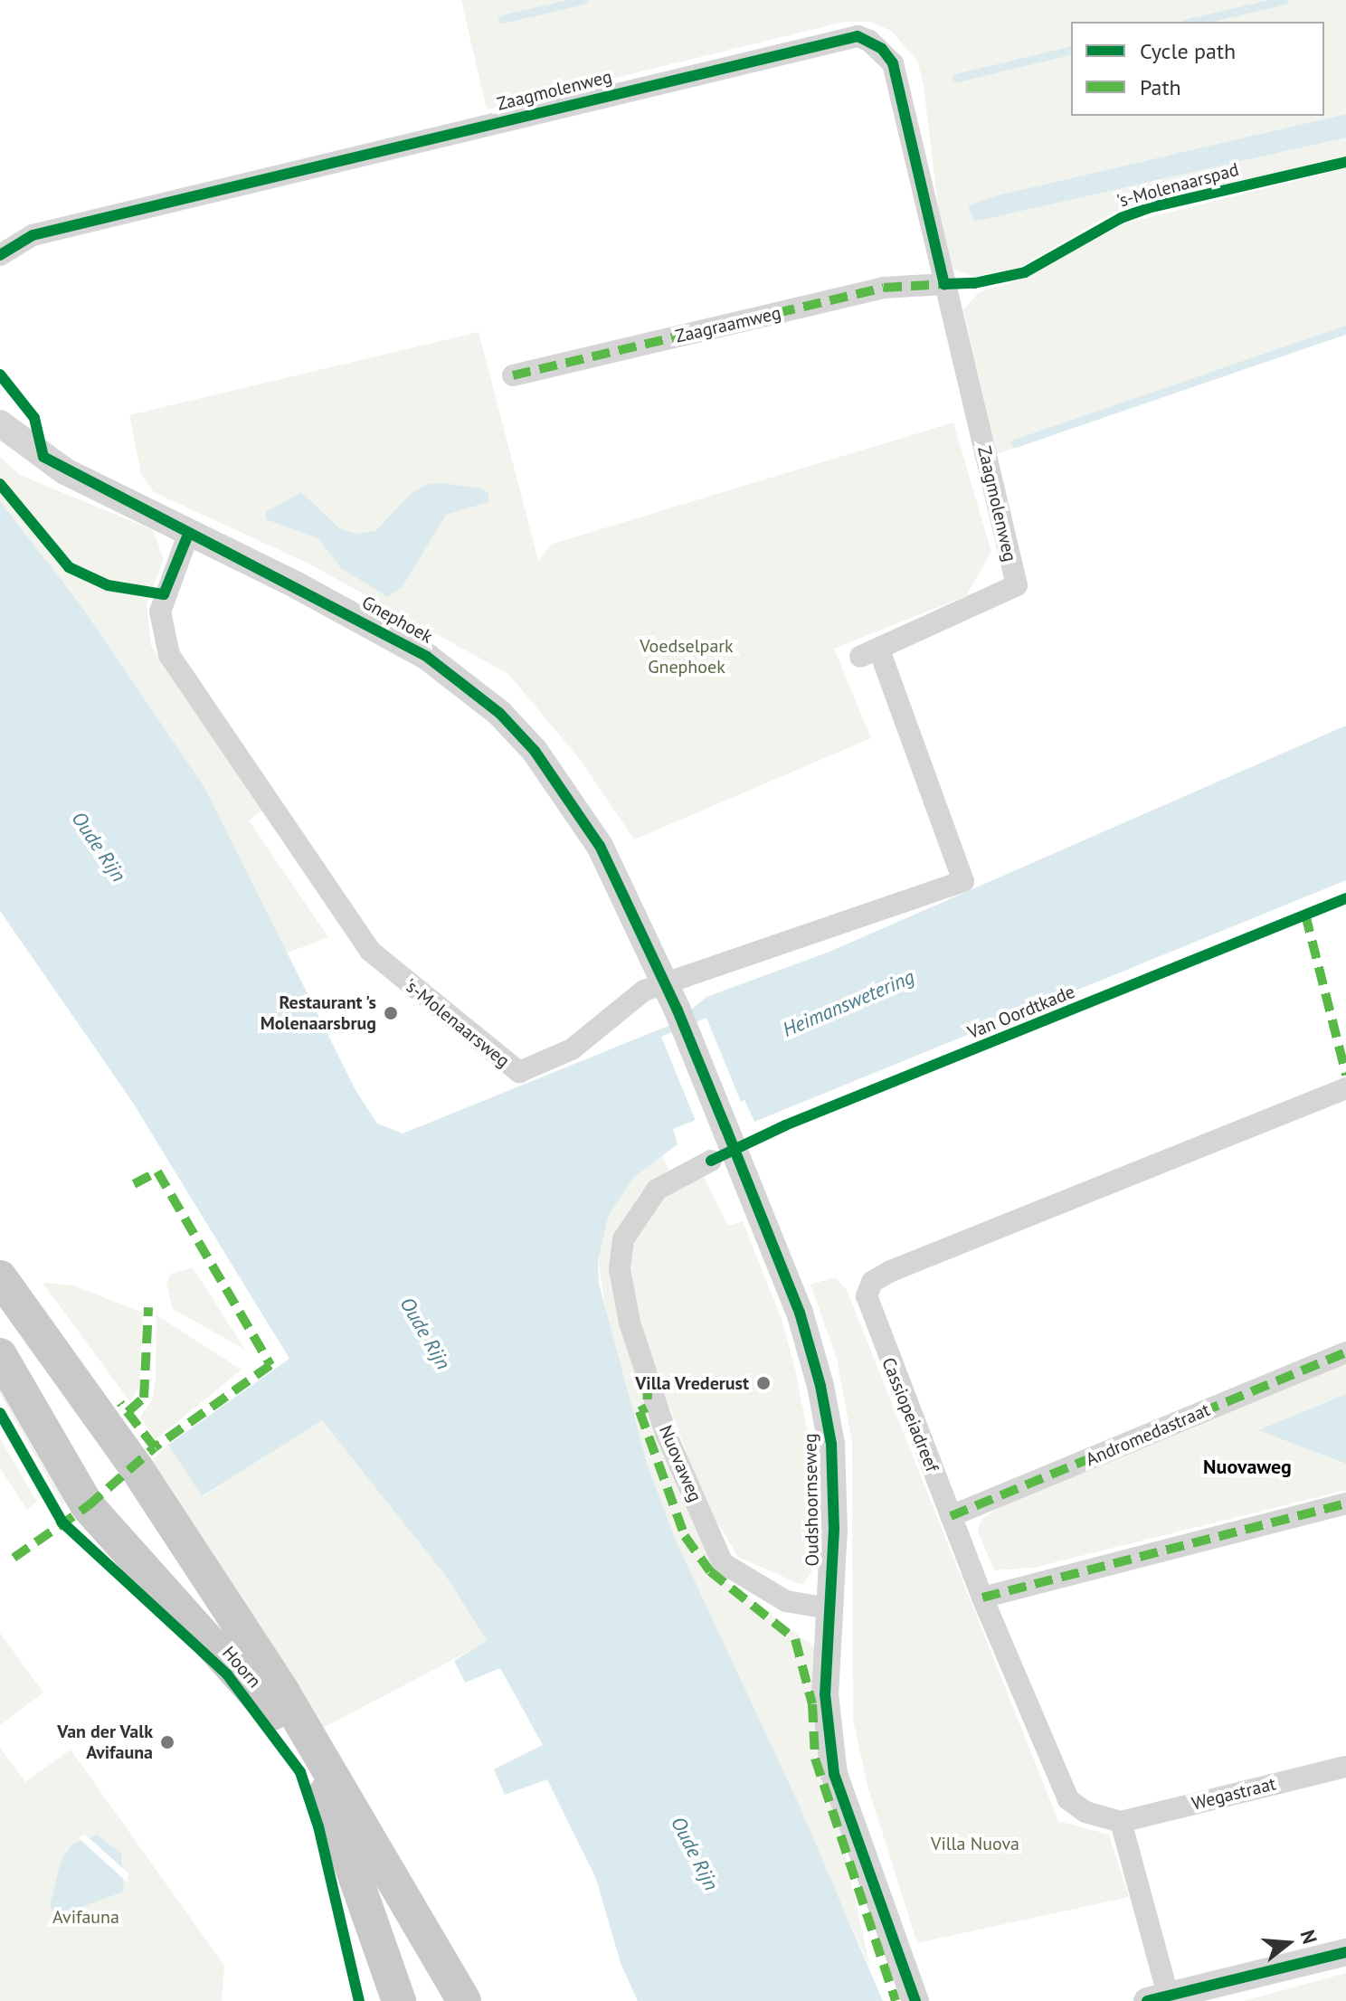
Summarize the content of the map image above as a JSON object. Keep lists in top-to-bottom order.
{
  "streets": {
    "main road": ["Hoorn"],
    "street": [
      "Zaagmolenweg",
      "Zaagraamweg",
      "Gnephoek",
      "'s-Molenaarsweg",
      "Cassiopeiadreef",
      "Andromedastraat",
      "Nuovaweg",
      "Oudshoornseweg",
      "Wegastraat"
    ],
    "cycle path": ["'s-Molenaarspad", "Van Oordtkade"]
  },
  "crossings": [
    ["Zaagmolenweg", "Zaagraamweg"],
    ["Zaagmolenweg", "'s-Molenaarsweg"],
    ["Gnephoek", "'s-Molenaarsweg"],
    ["Gnephoek", "Oudshoornseweg"],
    ["Cassiopeiadreef", "Andromedastraat"],
    ["Cassiopeiadreef", "Wegastraat"],
    ["Nuovaweg", "Oudshoornseweg"]
  ],
  "districts": ["Nuovaweg"],
  "water": ["Oude Rijn", "Heimanswetering"],
  "parks": ["Voedselpark Gnephoek", "Villa Nuova", "Avifauna"],
  "places": ["Restaurant 's Molenaarsbrug", "Villa Vrederust", "Van der Valk Avifauna"],
  "legend": ["Cycle path", "Path"],
  "north": "right"
}
